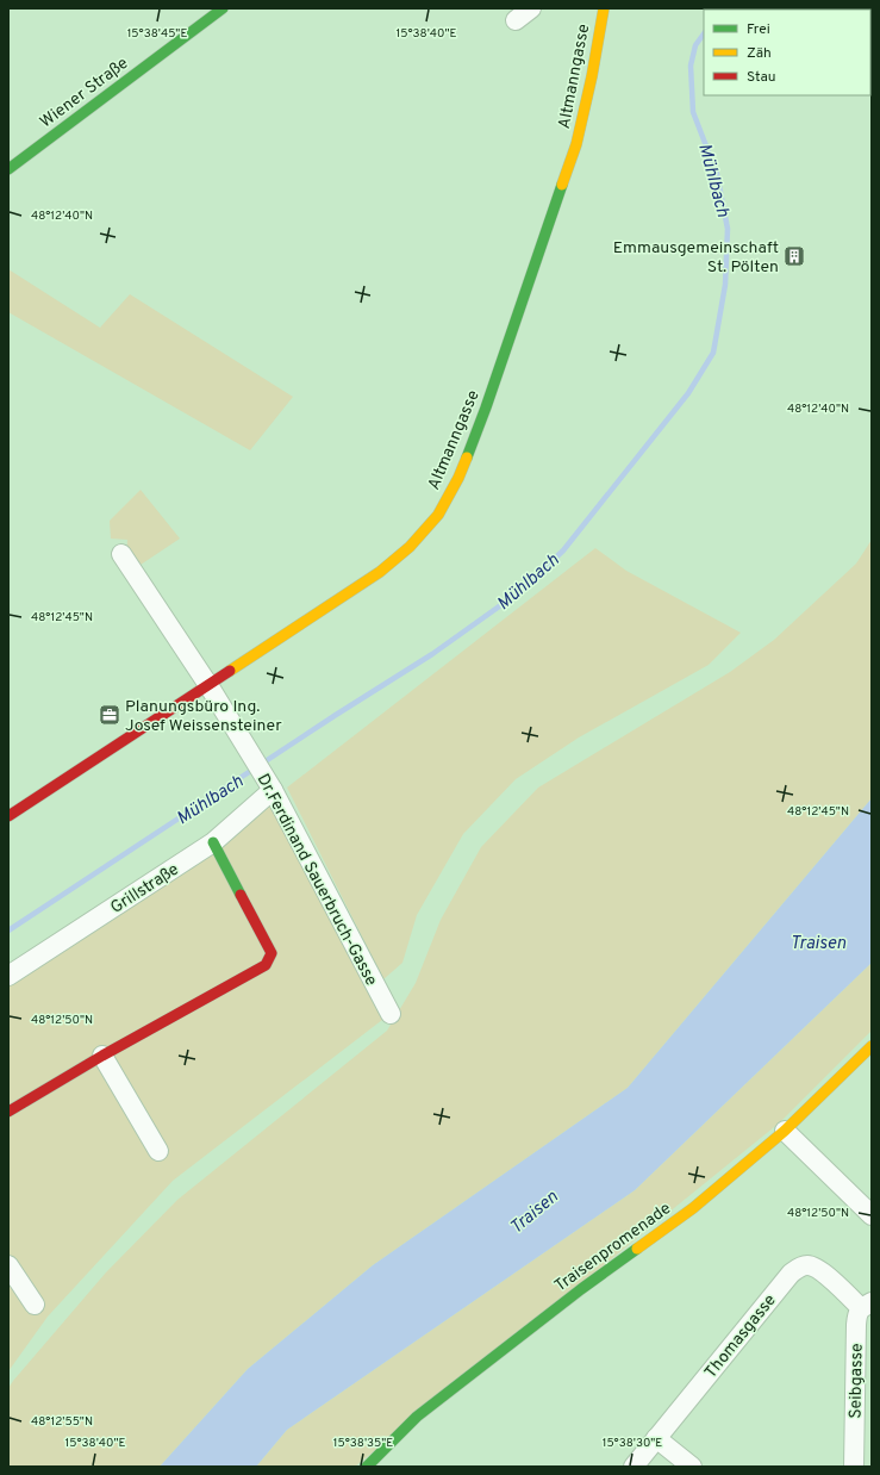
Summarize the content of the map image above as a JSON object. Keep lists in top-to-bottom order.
{
  "streets": {
    "street": [
      "Altmanngasse",
      "Wiener Straße",
      "Dr.Ferdinand Sauerbruch-Gasse",
      "Grillstraße",
      "Traisenpromenade",
      "Thomasgasse",
      "Seibgasse"
    ]
  },
  "crossings": [
    ["Altmanngasse", "Dr.Ferdinand Sauerbruch-Gasse"],
    ["Dr.Ferdinand Sauerbruch-Gasse", "Grillstraße"],
    ["Thomasgasse", "Seibgasse"]
  ],
  "water": ["Mühlbach", "Traisen"],
  "places": {
    "building": ["Emmausgemeinschaft St. Pölten"],
    "office": ["Planungsbüro Ing. Josef Weissensteiner"]
  },
  "legend": ["Frei", "Zäh", "Stau"],
  "coordinates": [
    "15°38'40\"E",
    "15°38'45\"E",
    "48°12'40\"N",
    "48°12'45\"N",
    "48°12'50\"N",
    "48°12'55\"N",
    "15°38'35\"E",
    "15°38'30\"E"
  ]
}
